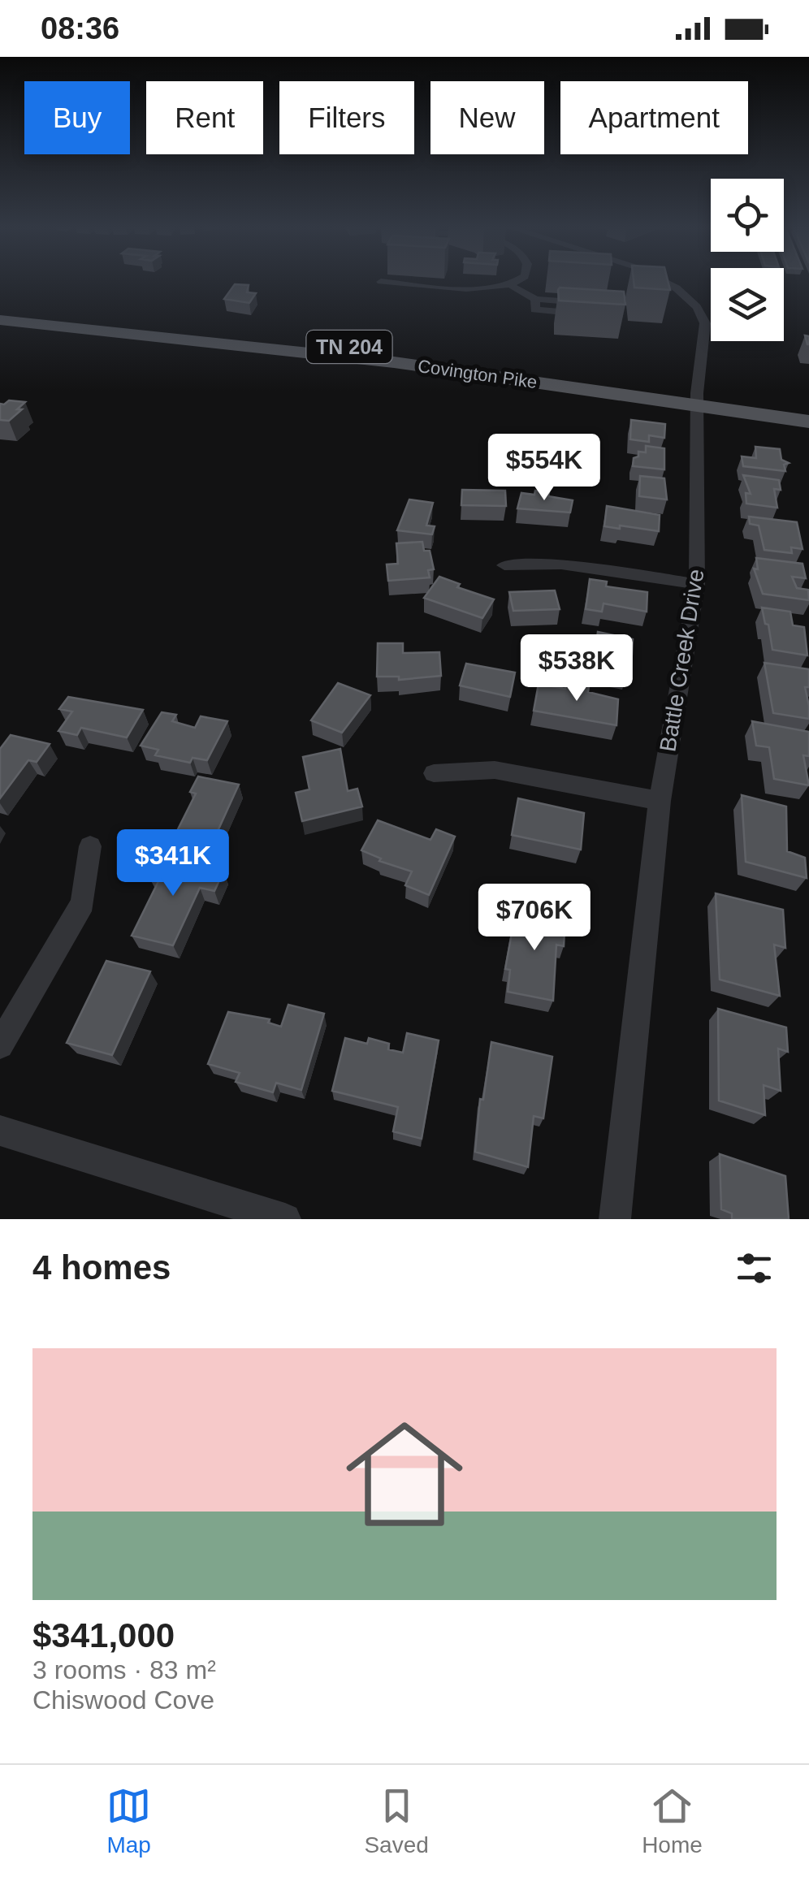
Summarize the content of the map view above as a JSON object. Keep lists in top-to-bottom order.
{
  "streets": {
    "main road": ["TN 204", "Covington Pike"],
    "street": ["Battle Creek Drive"]
  },
  "crossings": [
    ["Covington Pike", "Battle Creek Drive"]
  ],
  "page": {
    "status": "08:36",
    "chip": [
      "Buy",
      "Rent",
      "Filters",
      "New",
      "Apartment"
    ],
    "price": [
      "$554K",
      "$538K",
      "$341K",
      "$706K"
    ],
    "heading": "4 homes",
    "list": [
      {
        "name": "$341,000",
        "note": "3 rooms · 83 m² · Chiswood Cove"
      }
    ],
    "tabs": ["Map", "Saved", "Home"]
  }
}
